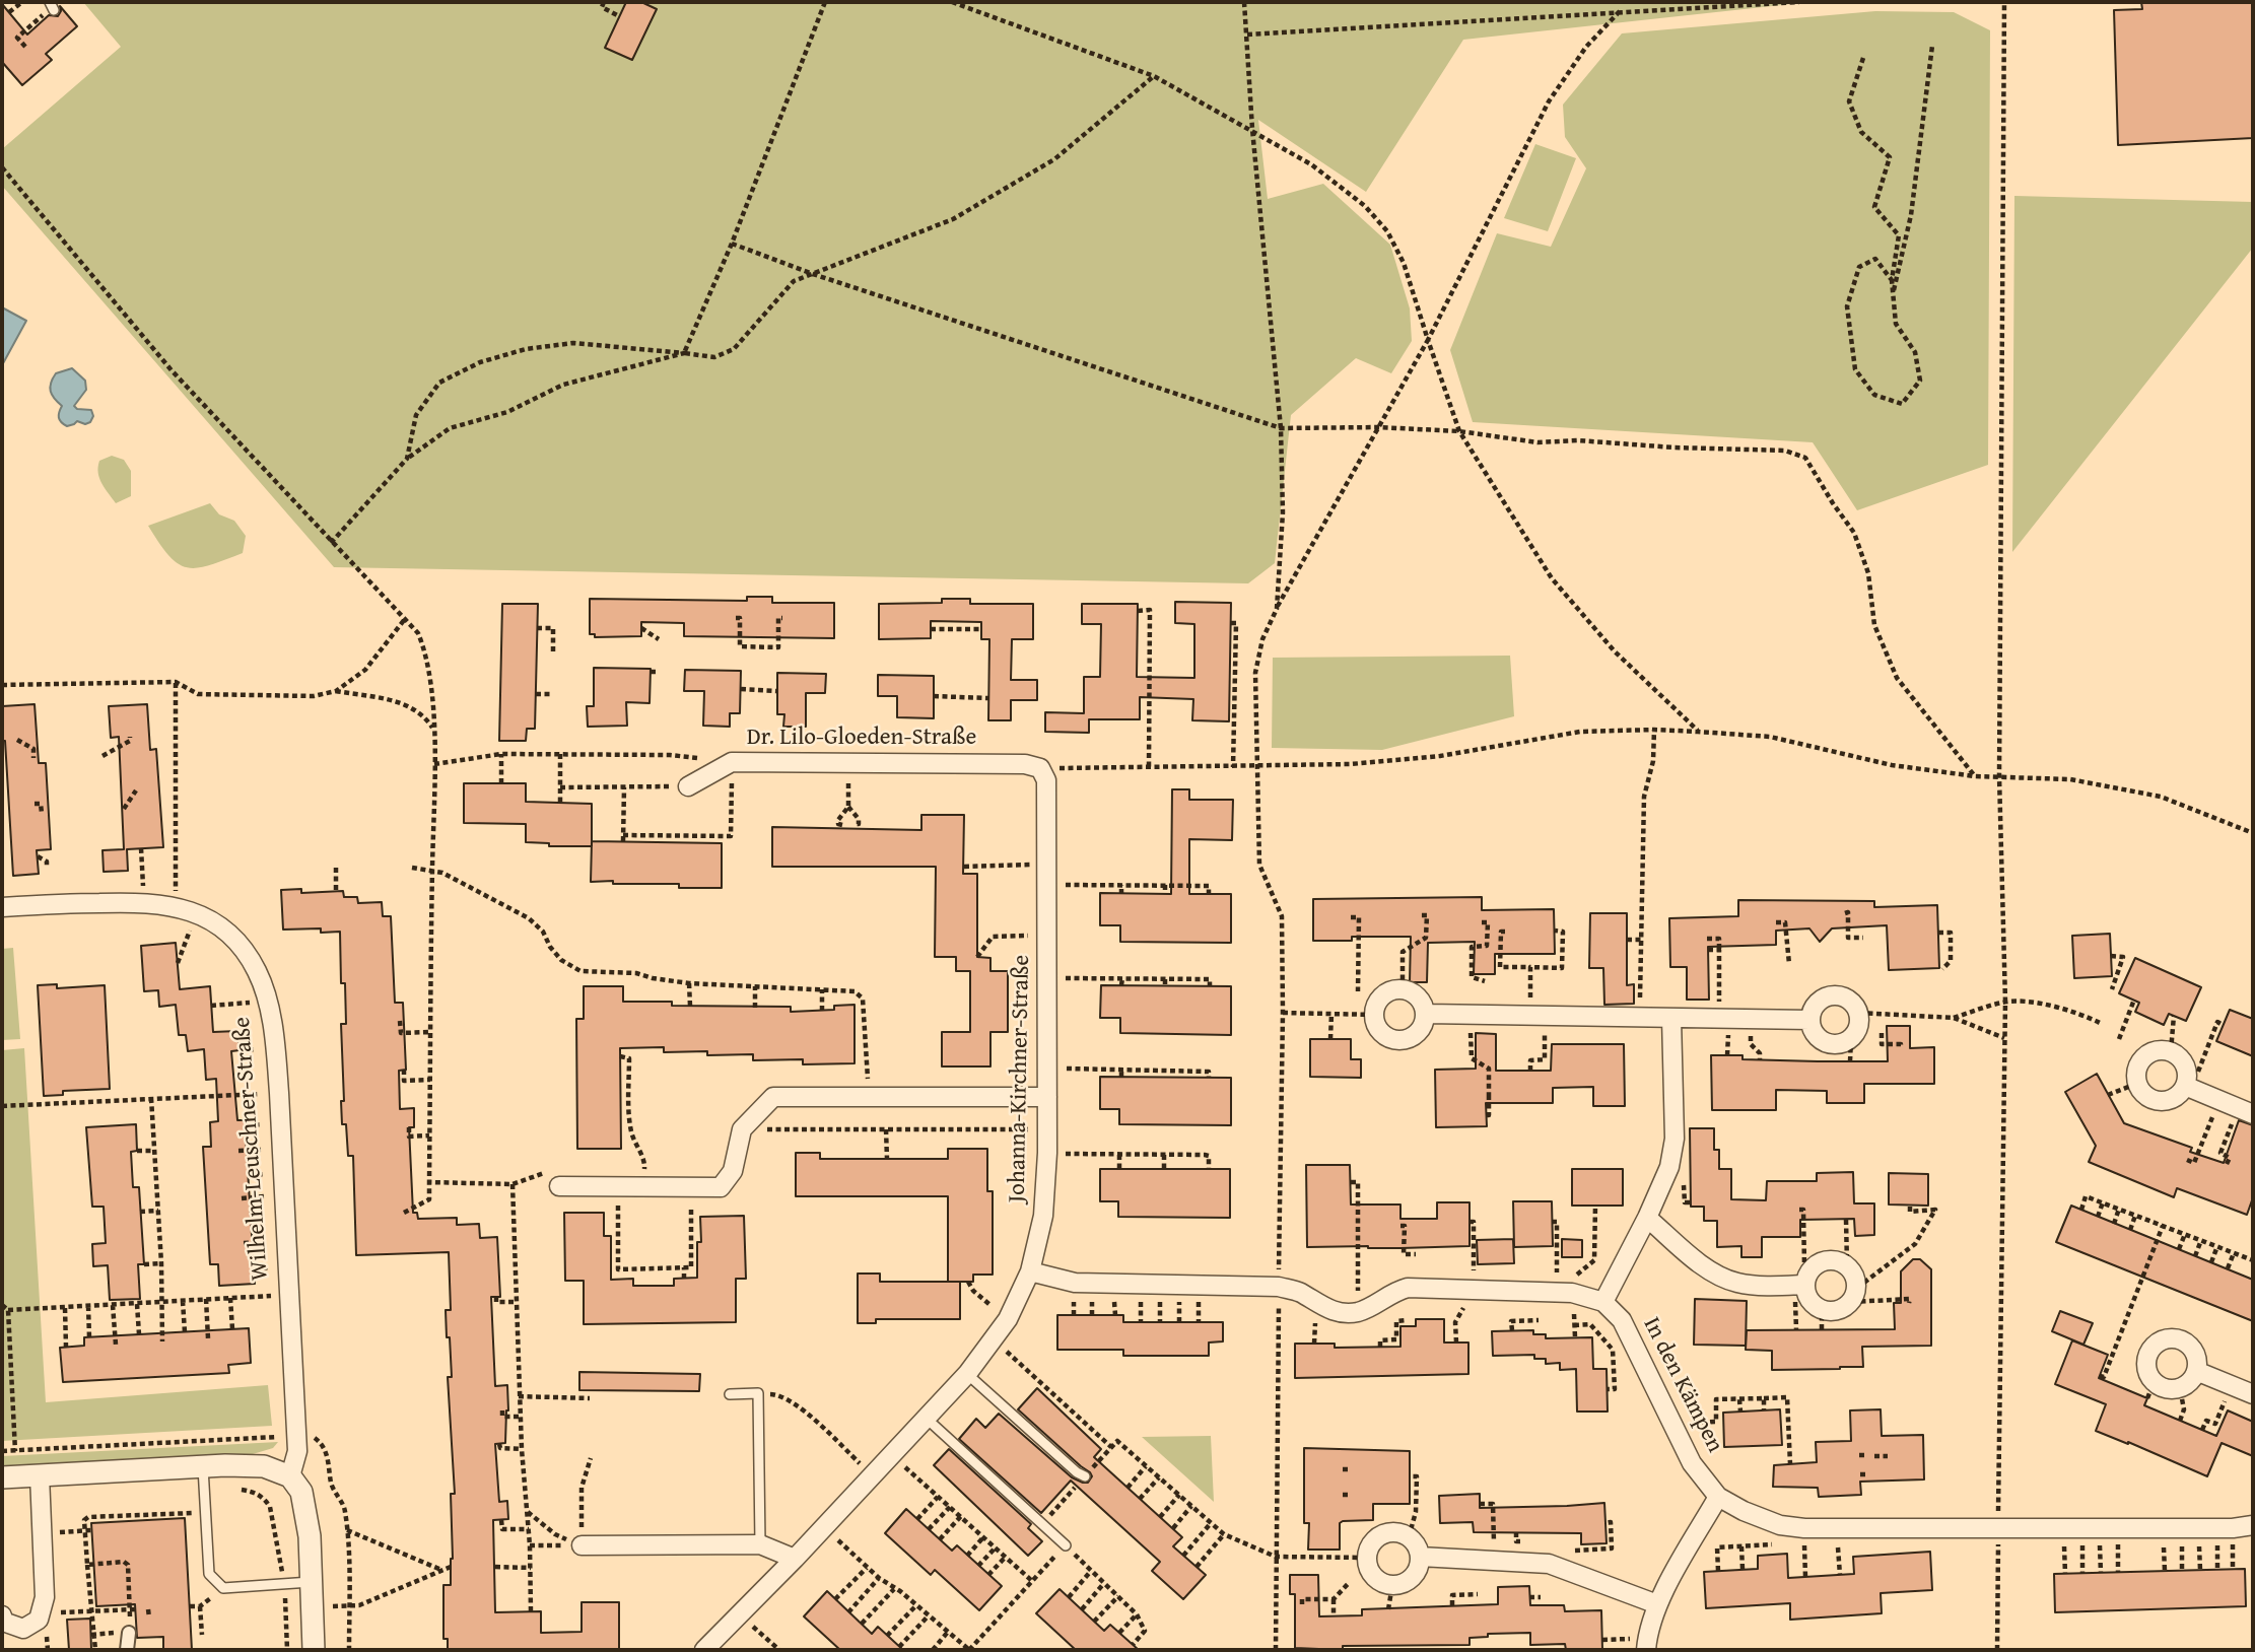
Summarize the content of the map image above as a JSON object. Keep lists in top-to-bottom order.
{
  "streets": {
    "street": [
      "Dr. Lilo-Gloeden-Straße",
      "Johanna-Kirchner-Straße",
      "Wilhelm-Leuschner-Straße",
      "In den Kämpen"
    ]
  },
  "crossings": [
    ["Dr. Lilo-Gloeden-Straße", "Johanna-Kirchner-Straße"]
  ]
}
